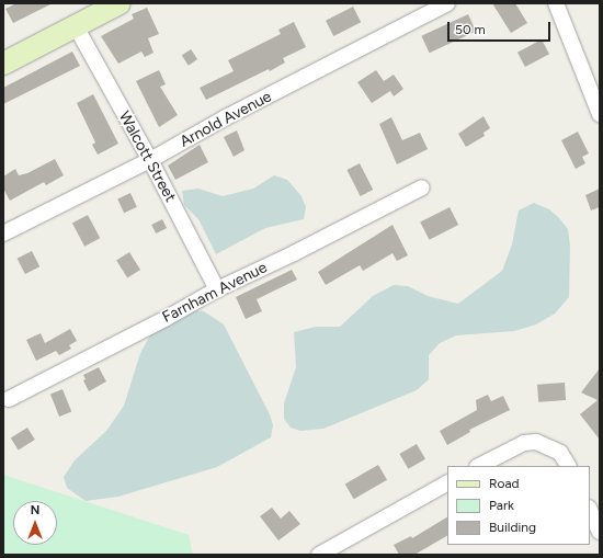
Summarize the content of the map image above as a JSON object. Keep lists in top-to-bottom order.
{
  "streets": {
    "street": ["Arnold Avenue", "Walcott Street", "Farnham Avenue"]
  },
  "crossings": [
    ["Arnold Avenue", "Walcott Street"],
    ["Walcott Street", "Farnham Avenue"]
  ],
  "legend": ["Road", "Park", "Building"],
  "scale_bar": "50 m",
  "north": "top"
}
